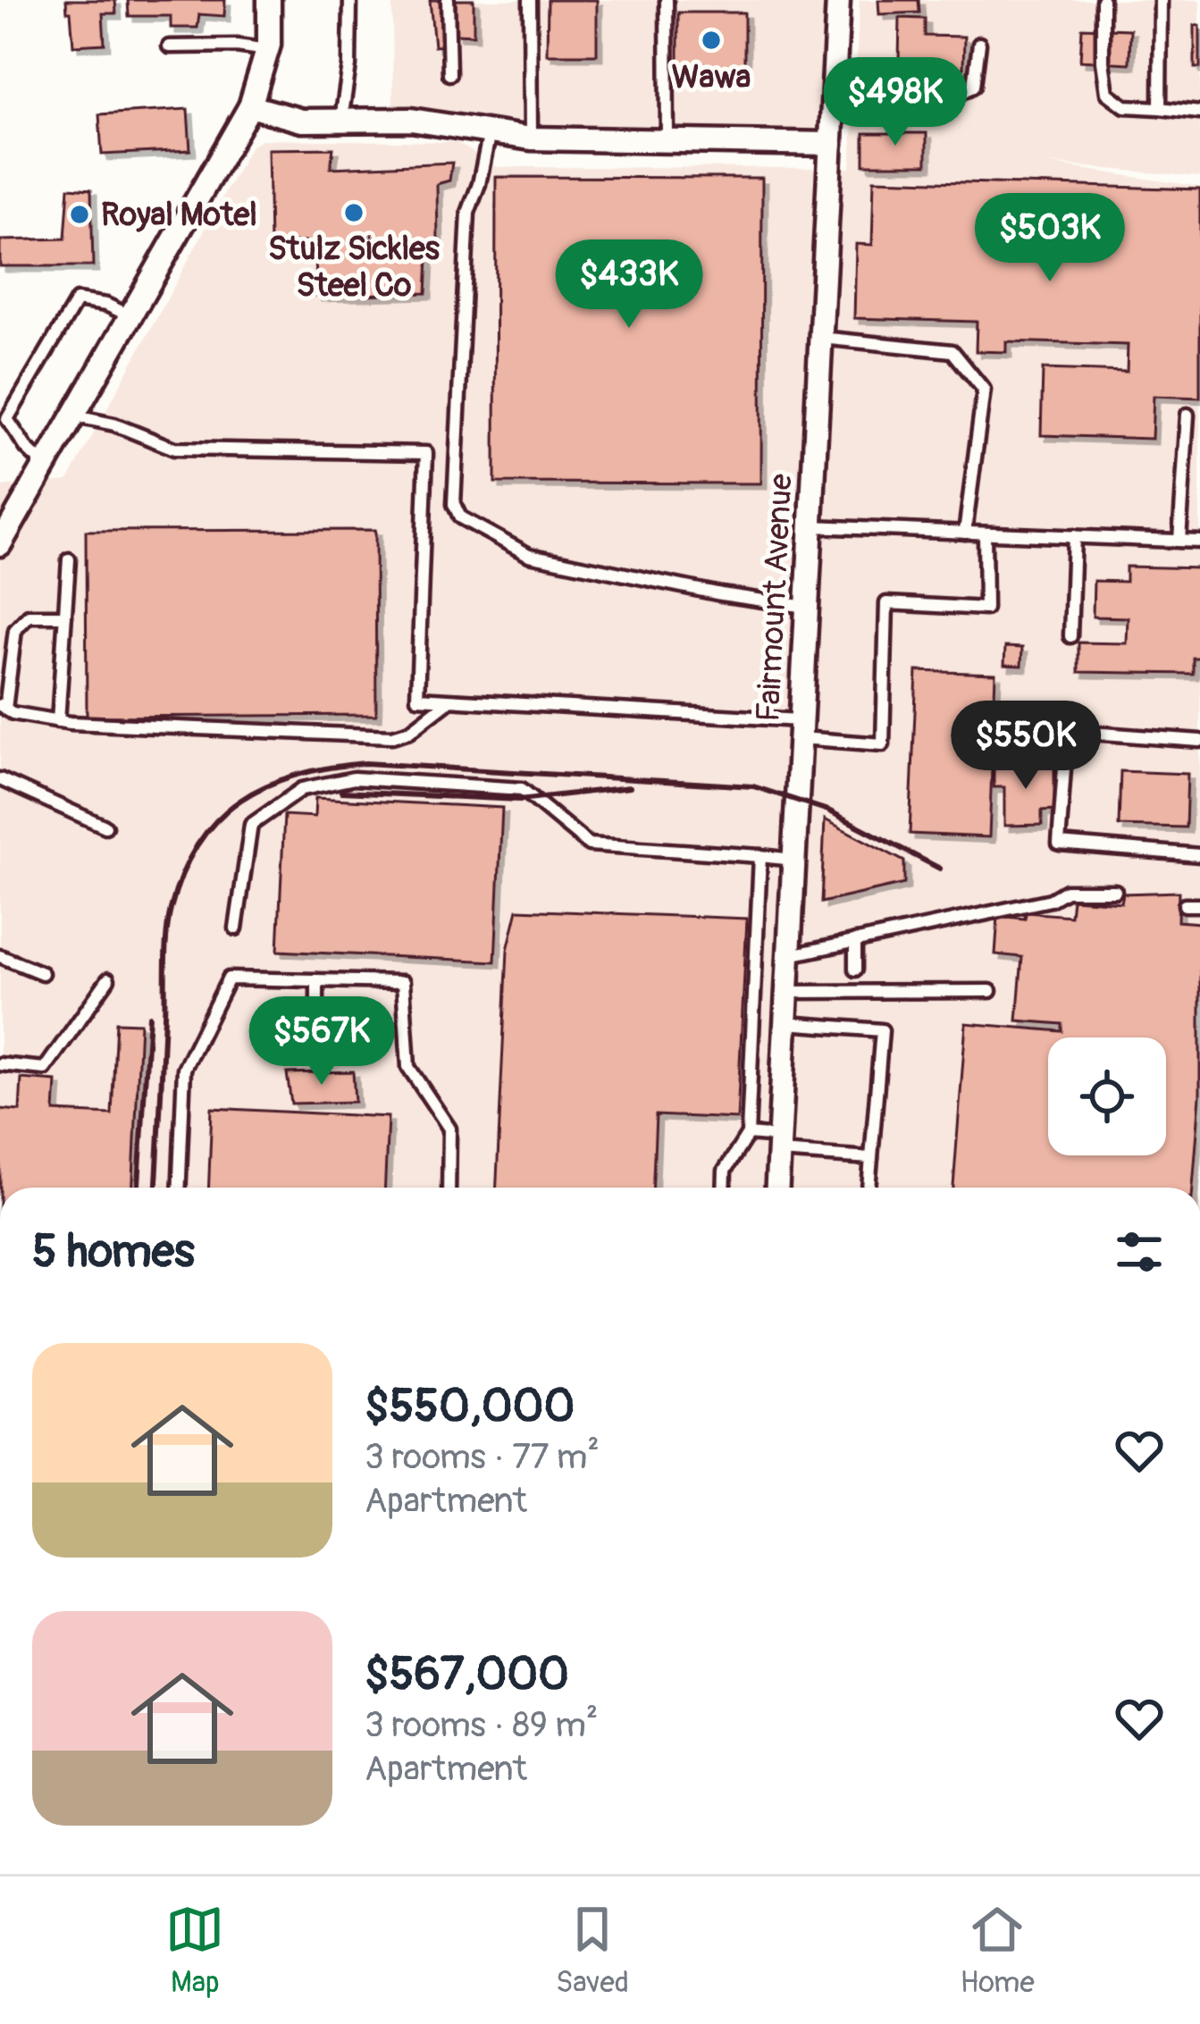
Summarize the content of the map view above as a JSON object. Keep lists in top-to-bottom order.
{
  "streets": {
    "street": ["Fairmount Avenue"]
  },
  "places": ["Wawa", "Stulz Sickles Steel Co", "Royal Motel"],
  "page": {
    "price": [
      "$498K",
      "$503K",
      "$433K",
      "$550K",
      "$567K"
    ],
    "heading": "5 homes",
    "list": [
      {
        "name": "$550,000",
        "note": "3 rooms · 77 m² · Apartment"
      },
      {
        "name": "$567,000",
        "note": "3 rooms · 89 m² · Apartment"
      }
    ],
    "tabs": ["Map", "Saved", "Home"]
  }
}
